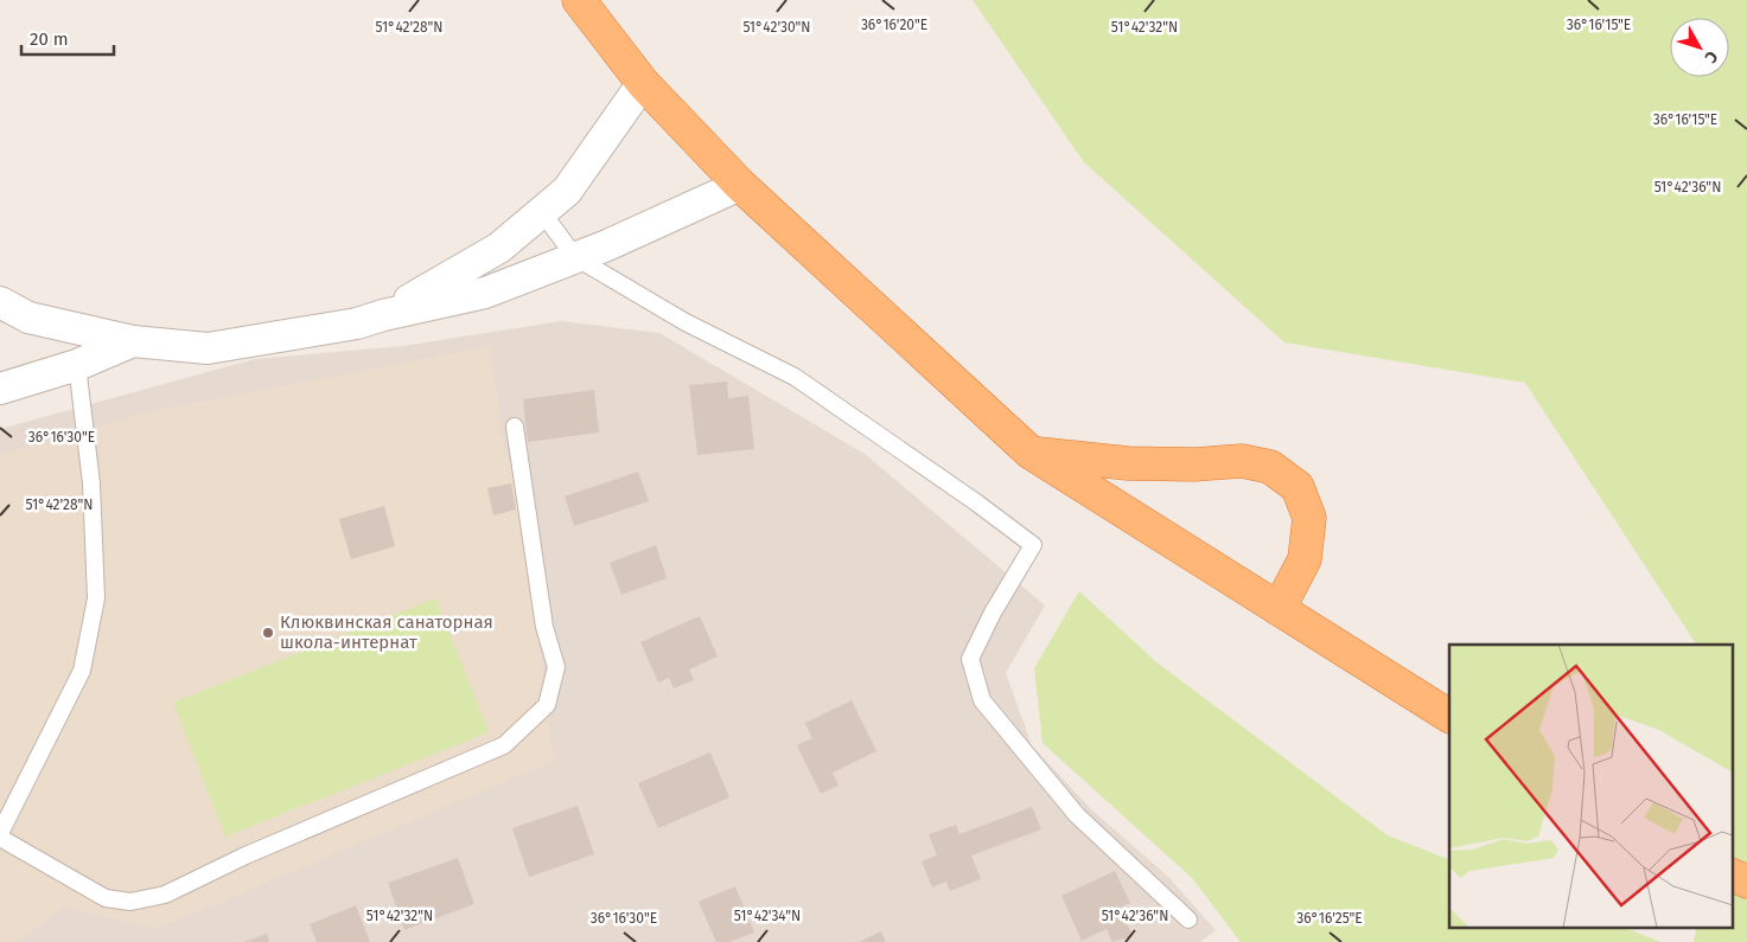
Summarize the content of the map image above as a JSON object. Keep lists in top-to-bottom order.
{
  "places": ["Клюквинская санаторная школа-интернат"],
  "scale_bar": "20 m",
  "north": "bottom right",
  "coordinates": [
    "36°16'20\"E",
    "36°16'15\"E",
    "51°42'28\"N",
    "51°42'30\"N",
    "51°42'32\"N",
    "51°42'36\"N",
    "36°16'30\"E",
    "51°42'34\"N",
    "36°16'25\"E"
  ]
}
